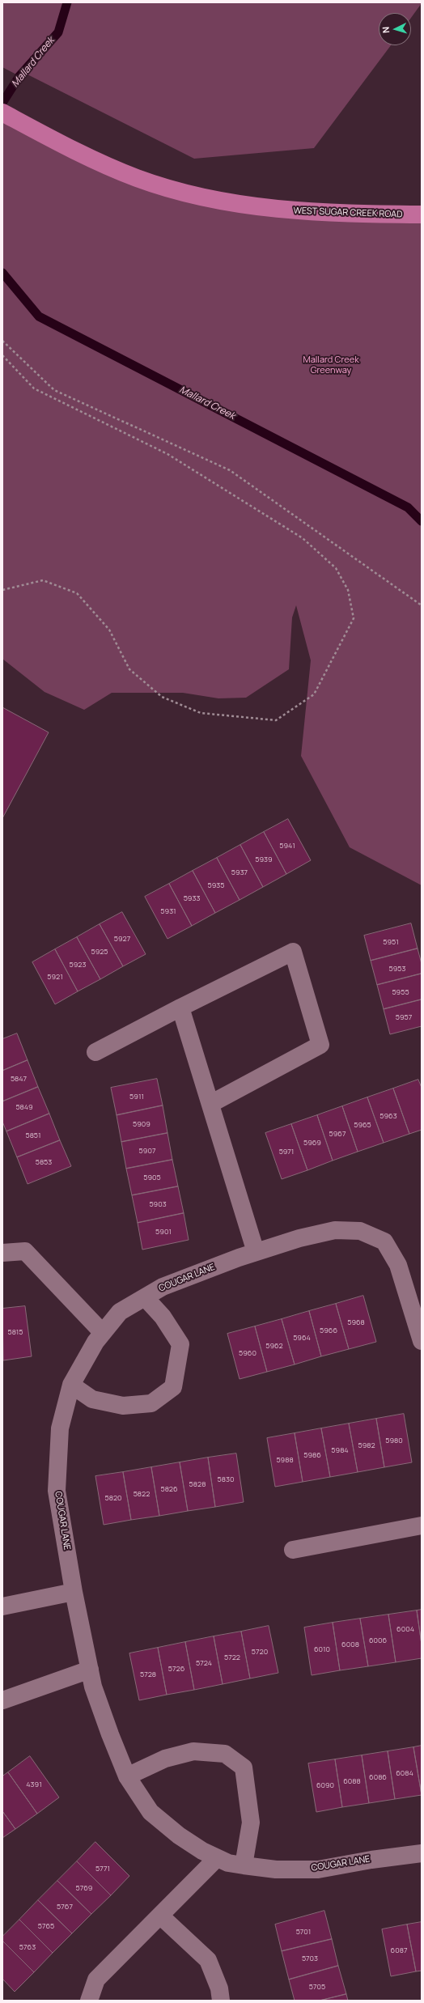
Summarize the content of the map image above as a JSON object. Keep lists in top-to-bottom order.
{
  "streets": {
    "main road": ["WEST SUGAR CREEK ROAD"],
    "street": ["COUGAR LANE"]
  },
  "water": ["Mallard Creek"],
  "parks": ["Mallard Creek Greenway"],
  "house_numbers": [
    "5941",
    "5939",
    "5937",
    "5935",
    "5933",
    "5931",
    "5927",
    "5951",
    "5925",
    "5923",
    "5953",
    "5921",
    "5955",
    "5957",
    "5847",
    "5911",
    "5849",
    "5963",
    "5909",
    "5965",
    "5967",
    "5851",
    "5969",
    "5907",
    "5971",
    "5853",
    "5905",
    "5903",
    "5901",
    "5968",
    "5966",
    "5815",
    "5964",
    "5962",
    "5960",
    "5980",
    "5982",
    "5984",
    "5986",
    "5988",
    "5830",
    "5828",
    "5826",
    "5822",
    "5820",
    "6004",
    "6006",
    "6008",
    "6010",
    "5720",
    "5722",
    "5724",
    "5726",
    "5728",
    "6084",
    "6086",
    "6088",
    "4391",
    "6090",
    "5771",
    "5769",
    "5767",
    "5765",
    "5701",
    "5763",
    "6087",
    "5703",
    "5705"
  ],
  "north": "left"
}
